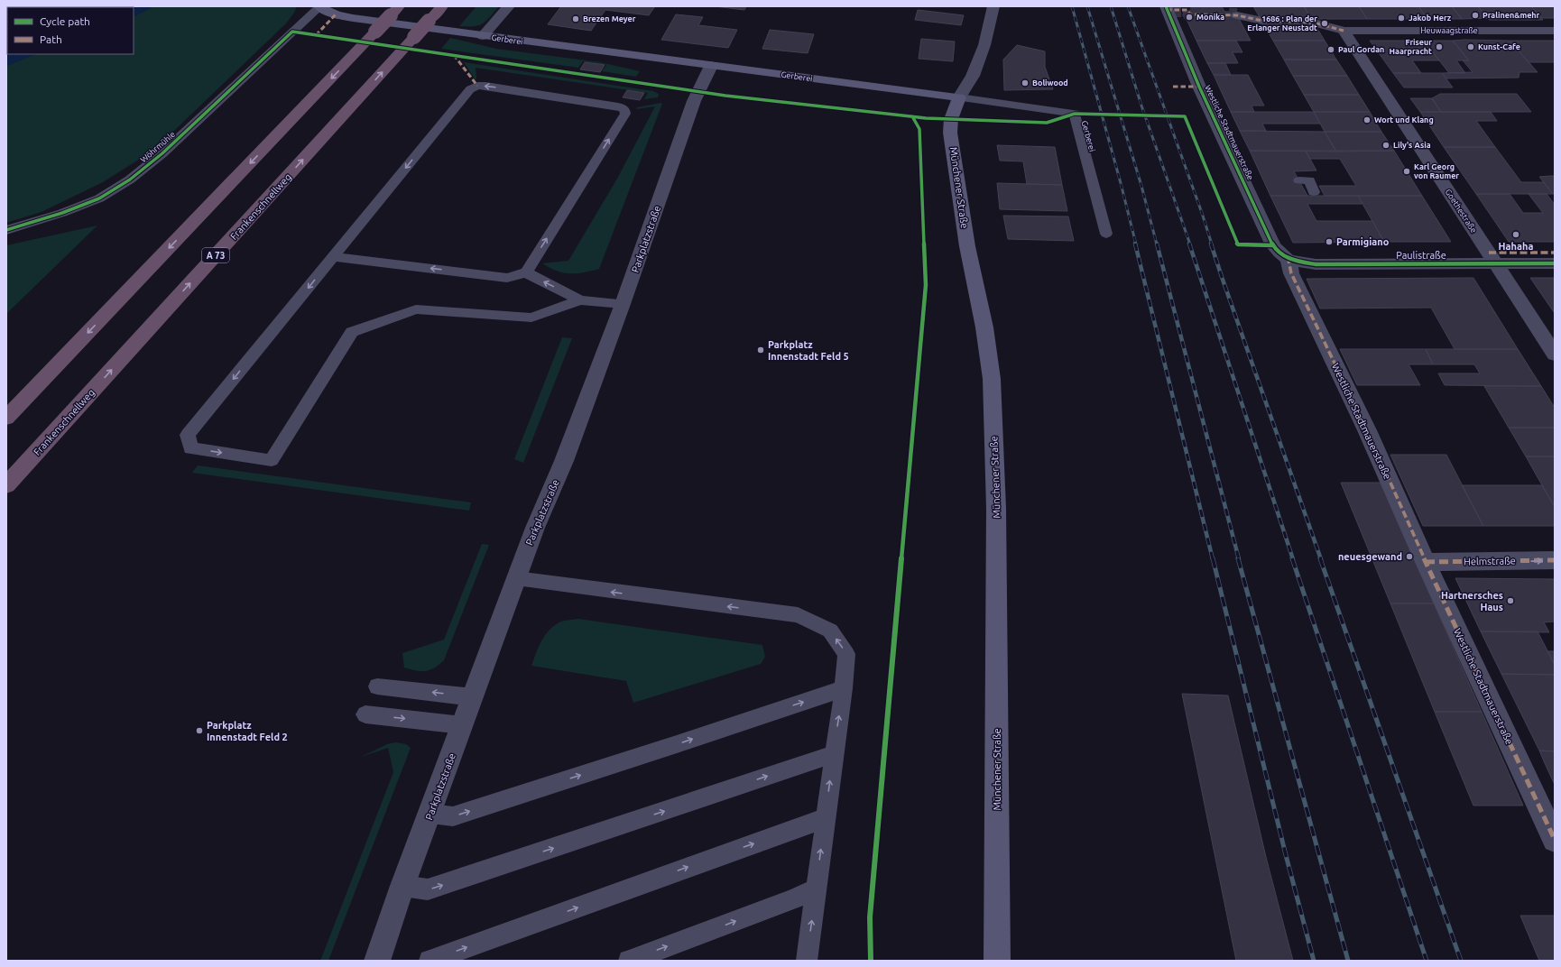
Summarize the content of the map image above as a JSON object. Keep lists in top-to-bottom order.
{
  "streets": {
    "highway": ["Frankenschnellweg", "A 73"],
    "main road": ["Gerberei", "Münchener Straße"],
    "street": [
      "Heuwaagstraße",
      "Westliche Stadtmauerstraße",
      "Goethestraße",
      "Parkplatzstraße",
      "Paulistraße",
      "Helmstraße"
    ],
    "lane": ["Wöhrmühle"]
  },
  "crossings": [
    ["Heuwaagstraße", "Goethestraße"],
    ["Gerberei", "Wöhrmühle"],
    ["Gerberei", "Münchener Straße"],
    ["Gerberei", "Parkplatzstraße"],
    ["Westliche Stadtmauerstraße", "Paulistraße"],
    ["Westliche Stadtmauerstraße", "Helmstraße"],
    ["Goethestraße", "Paulistraße"]
  ],
  "one_way": ["Helmstraße"],
  "places": [
    "Pralinen&mehr",
    "Monika",
    "Jakob Herz",
    "Brezen Meyer",
    "1686 : Plan der Erlanger Neustadt",
    "Friseur Haarpracht",
    "Kunst-Cafe",
    "Paul Gordan",
    "Boliwood",
    "Wort und Klang",
    "Lily's Asia",
    "Karl Georg von Raumer",
    "Hahaha",
    "Parmigiano",
    "Parkplatz Innenstadt Feld 5",
    "neuesgewand",
    "Hartnersches Haus",
    "Parkplatz Innenstadt Feld 2"
  ],
  "legend": ["Cycle path", "Path"]
}
